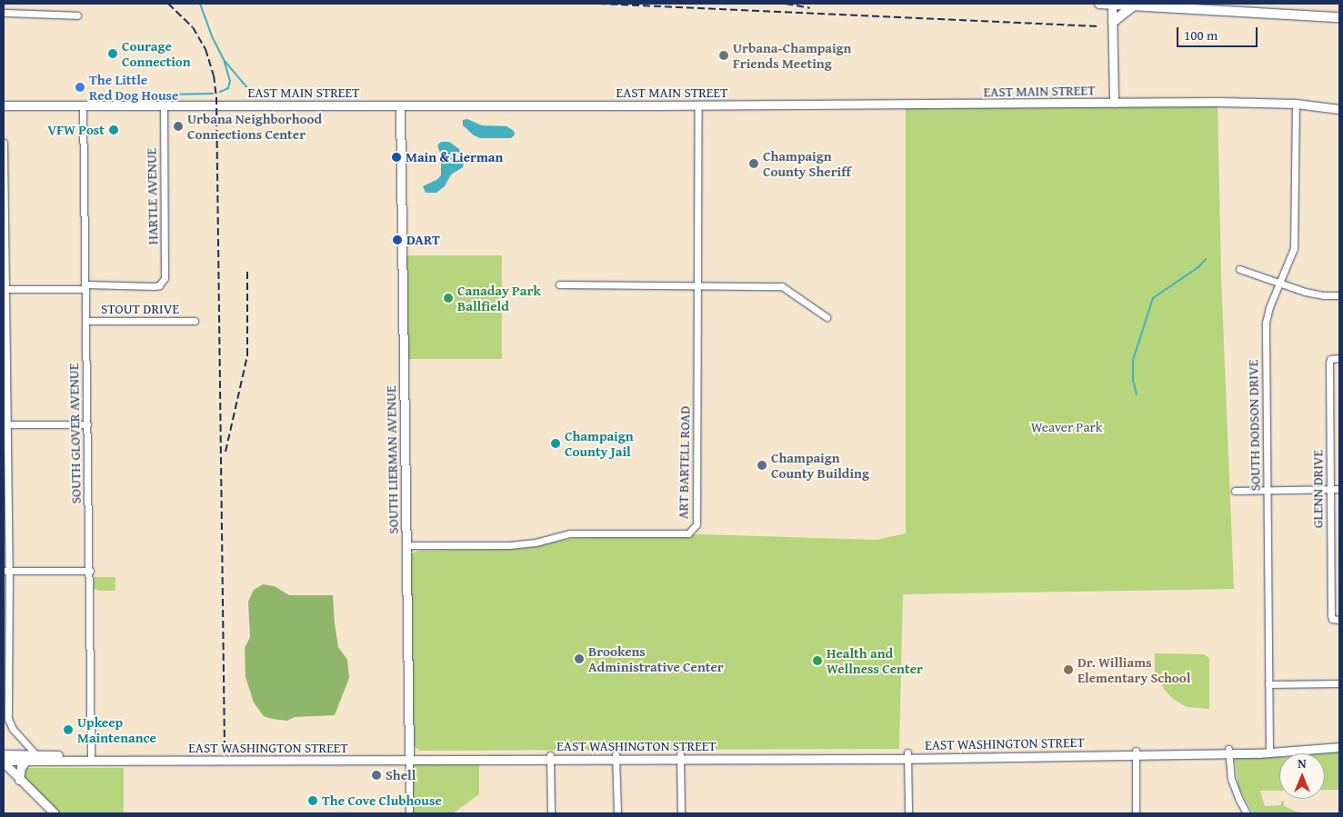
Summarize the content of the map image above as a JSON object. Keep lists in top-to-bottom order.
{
  "streets": {
    "main road": ["EAST MAIN STREET", "SOUTH LIERMAN AVENUE", "EAST WASHINGTON STREET"],
    "street": [
      "HARTLE AVENUE",
      "STOUT DRIVE",
      "SOUTH DODSON DRIVE",
      "SOUTH GLOVER AVENUE",
      "ART BARTELL ROAD",
      "GLENN DRIVE"
    ]
  },
  "crossings": [
    ["EAST MAIN STREET", "HARTLE AVENUE"],
    ["EAST MAIN STREET", "SOUTH DODSON DRIVE"],
    ["EAST MAIN STREET", "SOUTH GLOVER AVENUE"],
    ["EAST MAIN STREET", "SOUTH LIERMAN AVENUE"],
    ["EAST MAIN STREET", "ART BARTELL ROAD"],
    ["HARTLE AVENUE", "SOUTH GLOVER AVENUE"],
    ["STOUT DRIVE", "SOUTH GLOVER AVENUE"],
    ["SOUTH DODSON DRIVE", "EAST WASHINGTON STREET"],
    ["SOUTH GLOVER AVENUE", "EAST WASHINGTON STREET"],
    ["SOUTH LIERMAN AVENUE", "ART BARTELL ROAD"],
    ["SOUTH LIERMAN AVENUE", "EAST WASHINGTON STREET"]
  ],
  "parks": ["Weaver Park"],
  "places": [
    "Courage Connection",
    "Urbana-Champaign Friends Meeting",
    "The Little Red Dog House",
    "Urbana Neighborhood Connections Center",
    "VFW Post",
    "Main & Lierman",
    "Champaign County Sheriff",
    "DART",
    "Canaday Park Ballfield",
    "Champaign County Jail",
    "Champaign County Building",
    "Brookens Administrative Center",
    "Health and Wellness Center",
    "Dr. Williams Elementary School",
    "Upkeep Maintenance",
    "Shell",
    "The Cove Clubhouse"
  ],
  "scale_bar": "100 m",
  "north": "top"
}
